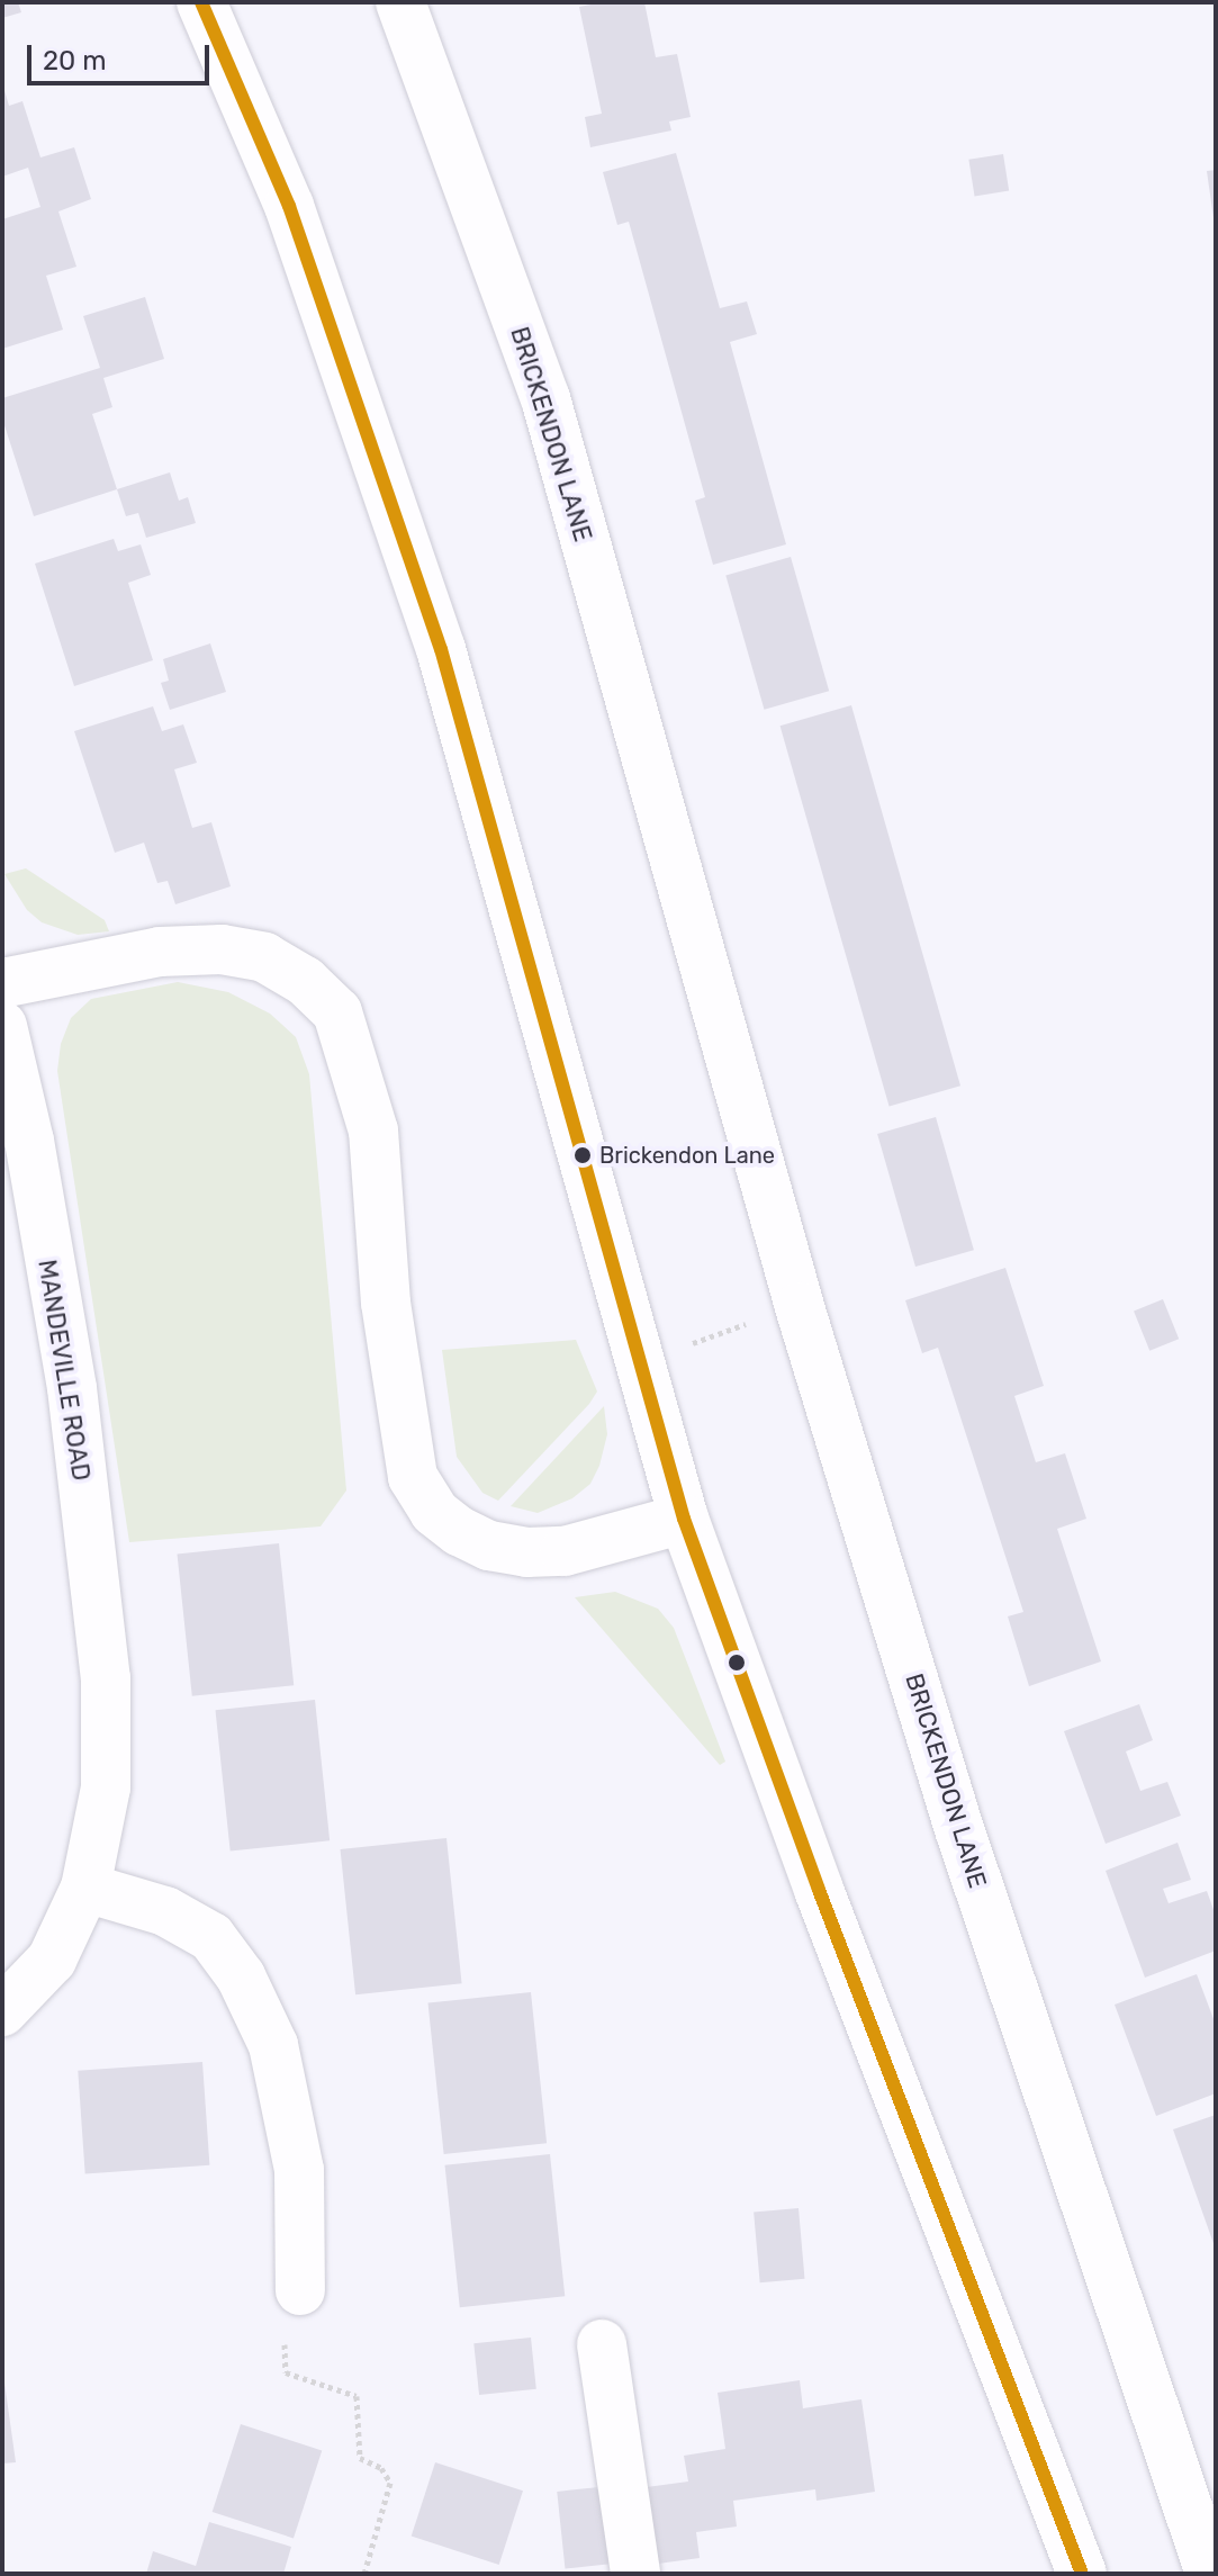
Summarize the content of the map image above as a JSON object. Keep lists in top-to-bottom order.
{
  "streets": {
    "street": ["BRICKENDON LANE", "MANDEVILLE ROAD"]
  },
  "places": ["Brickendon Lane"],
  "scale_bar": "20 m"
}
